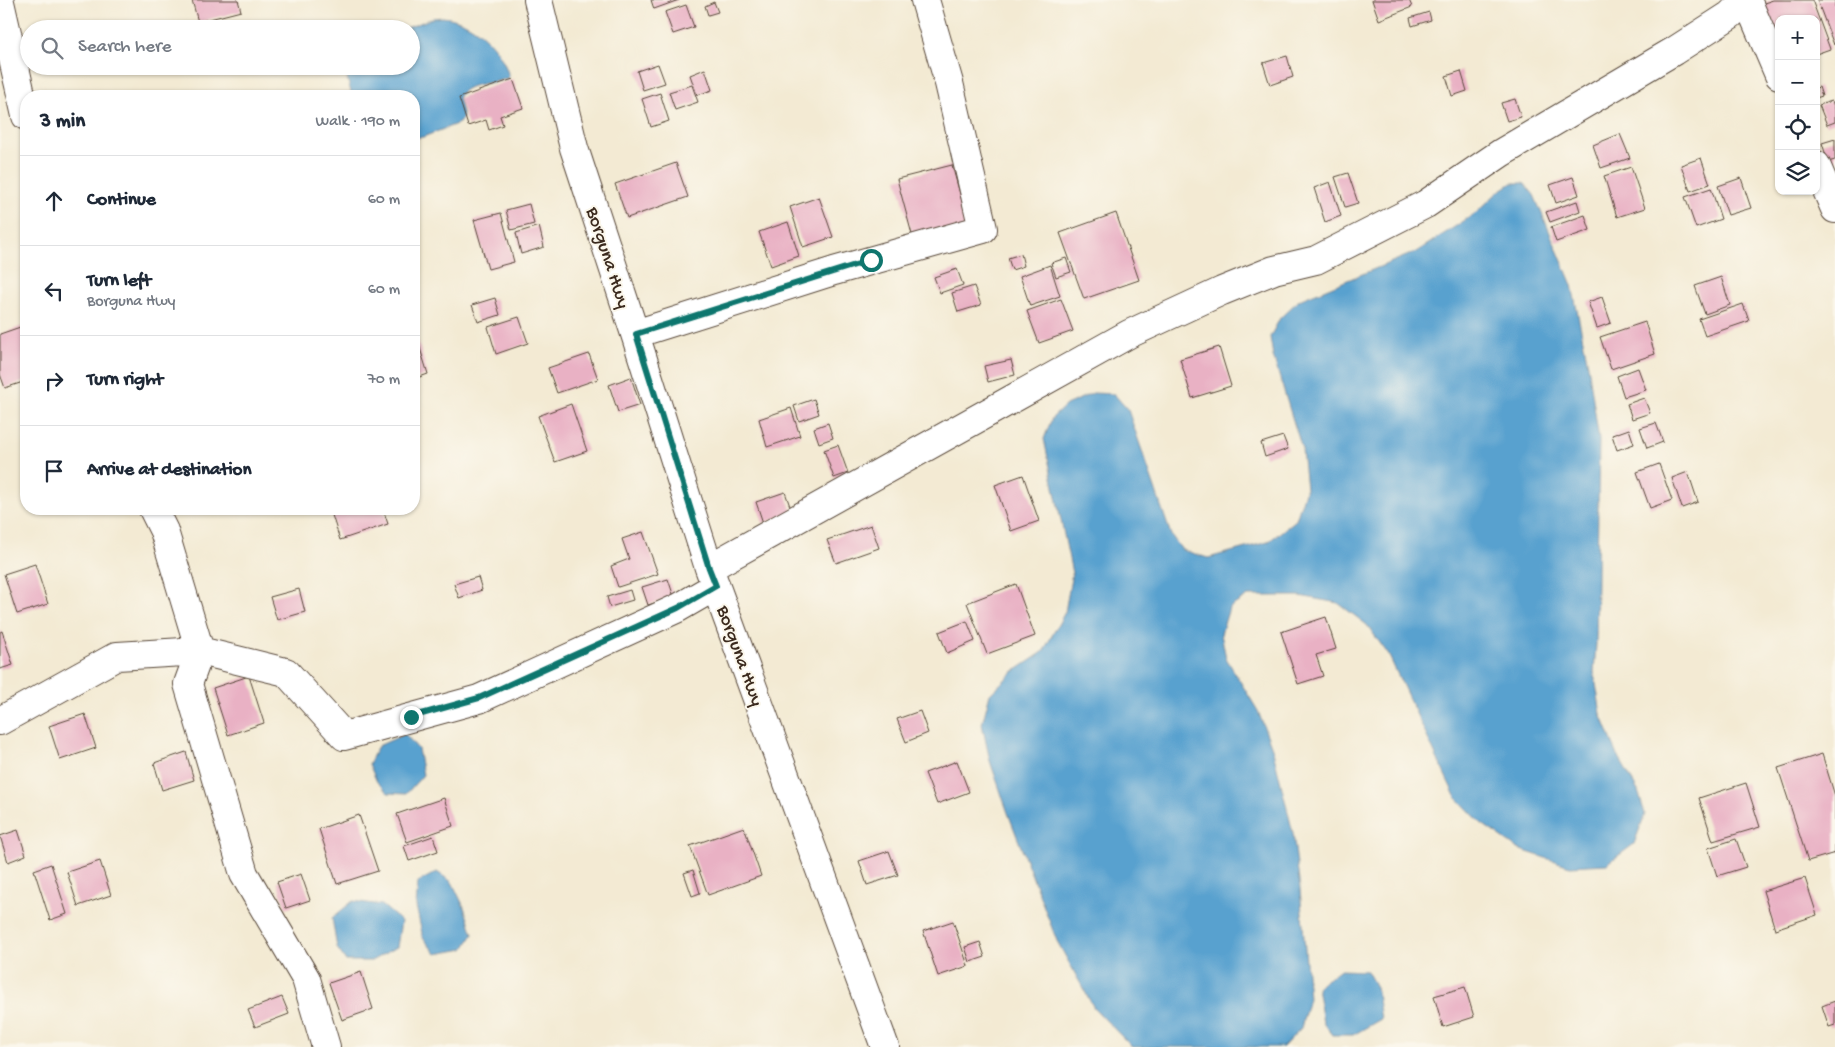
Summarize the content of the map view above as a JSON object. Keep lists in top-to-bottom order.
{
  "streets": {
    "street": ["Borguna Hwy"]
  },
  "page": {
    "map_buttons": ["+", "−"],
    "search": "Search here",
    "heading": ["3 min", "Walk · 190 m"],
    "list": [
      ["Continue", "60 m"],
      ["Turn left", "Borguna Hwy", "60 m"],
      ["Turn right", "70 m"],
      "Arrive at destination"
    ]
  }
}
